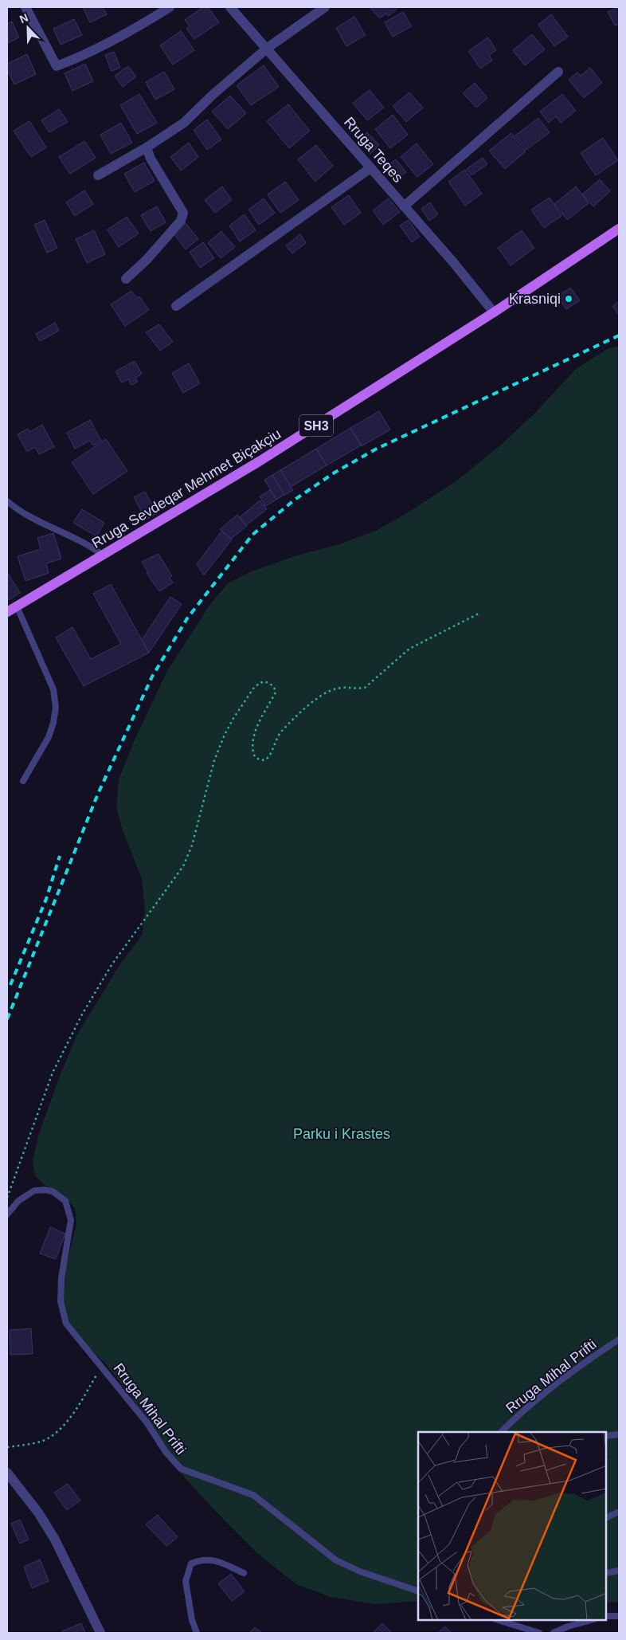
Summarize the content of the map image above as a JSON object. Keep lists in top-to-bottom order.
{
  "streets": {
    "main road": ["SH3", "Rruga Sevdeqar Mehmet Biçakçiu"],
    "street": ["Rruga Teqes"],
    "lane": ["Rruga Mihal Prifti"]
  },
  "crossings": [
    ["Rruga Teqes", "Rruga Sevdeqar Mehmet Biçakçiu"]
  ],
  "parks": ["Parku i Krastes"],
  "places": ["Krasniqi"],
  "north": "top left"
}
